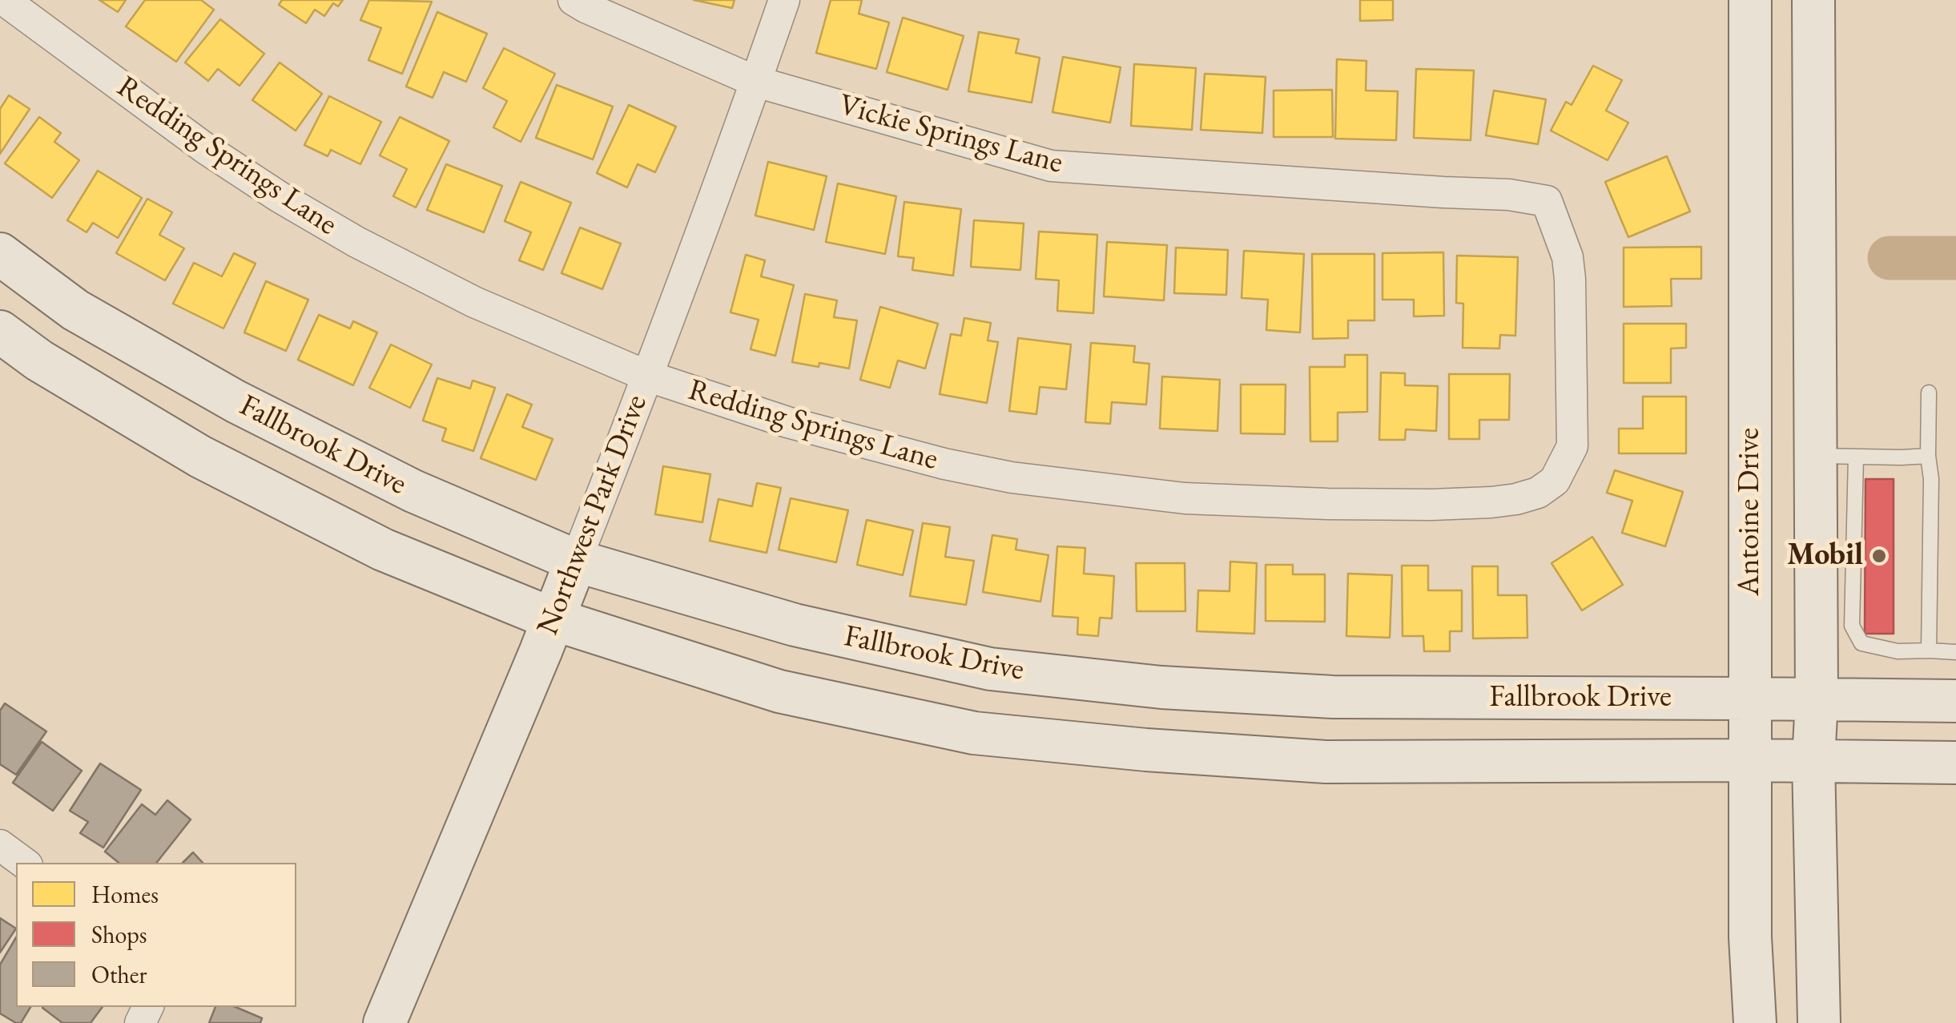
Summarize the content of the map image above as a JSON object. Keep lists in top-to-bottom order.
{
  "streets": {
    "main road": ["Fallbrook Drive", "Antoine Drive", "Northwest Park Drive"],
    "street": ["Vickie Springs Lane", "Redding Springs Lane"]
  },
  "crossings": [
    ["Vickie Springs Lane", "Redding Springs Lane"],
    ["Vickie Springs Lane", "Northwest Park Drive"],
    ["Redding Springs Lane", "Northwest Park Drive"],
    ["Fallbrook Drive", "Antoine Drive"],
    ["Fallbrook Drive", "Northwest Park Drive"]
  ],
  "places": ["Mobil"],
  "legend": ["Homes", "Shops", "Other"]
}
